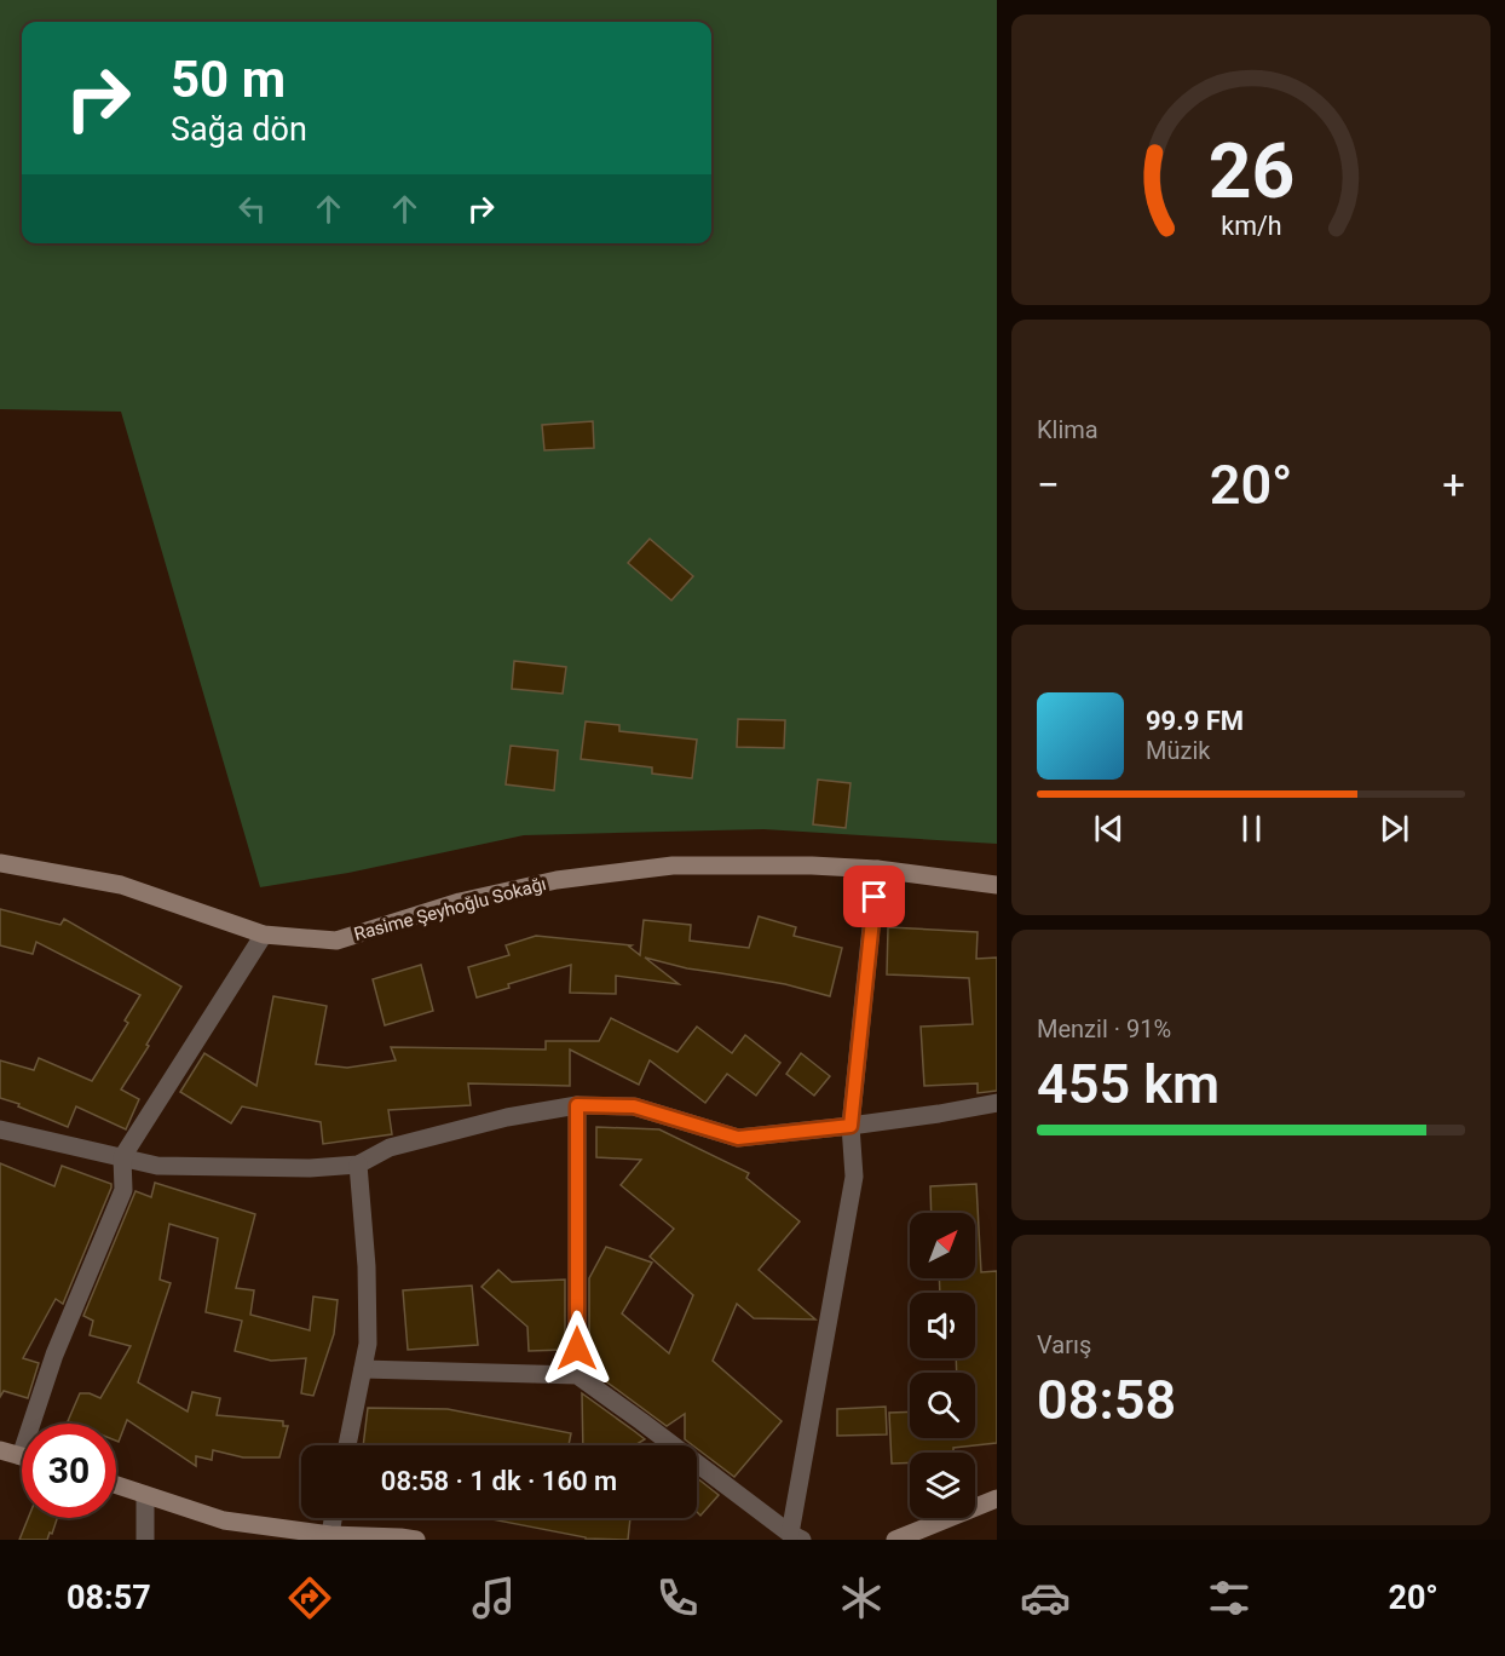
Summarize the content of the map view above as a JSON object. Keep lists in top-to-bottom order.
{
  "streets": {
    "main road": ["Rasime Şeyhoğlu Sokağı"]
  },
  "north": "top right",
  "page": {
    "turn": ["50 m", "Sağa dön"],
    "tile": [
      "Klima",
      ["Menzil · 91%", "455 km"],
      ["Varış", "08:58"]
    ],
    "heat": ["−", "20°", "+"],
    "song": ["99.9 FM", "Müzik"],
    "limit": "30",
    "trip": "08:58 · 1 dk · 160 m",
    "tabs": ["08:57", "20°"],
    "gauge": ["26", "km/h"]
  }
}
